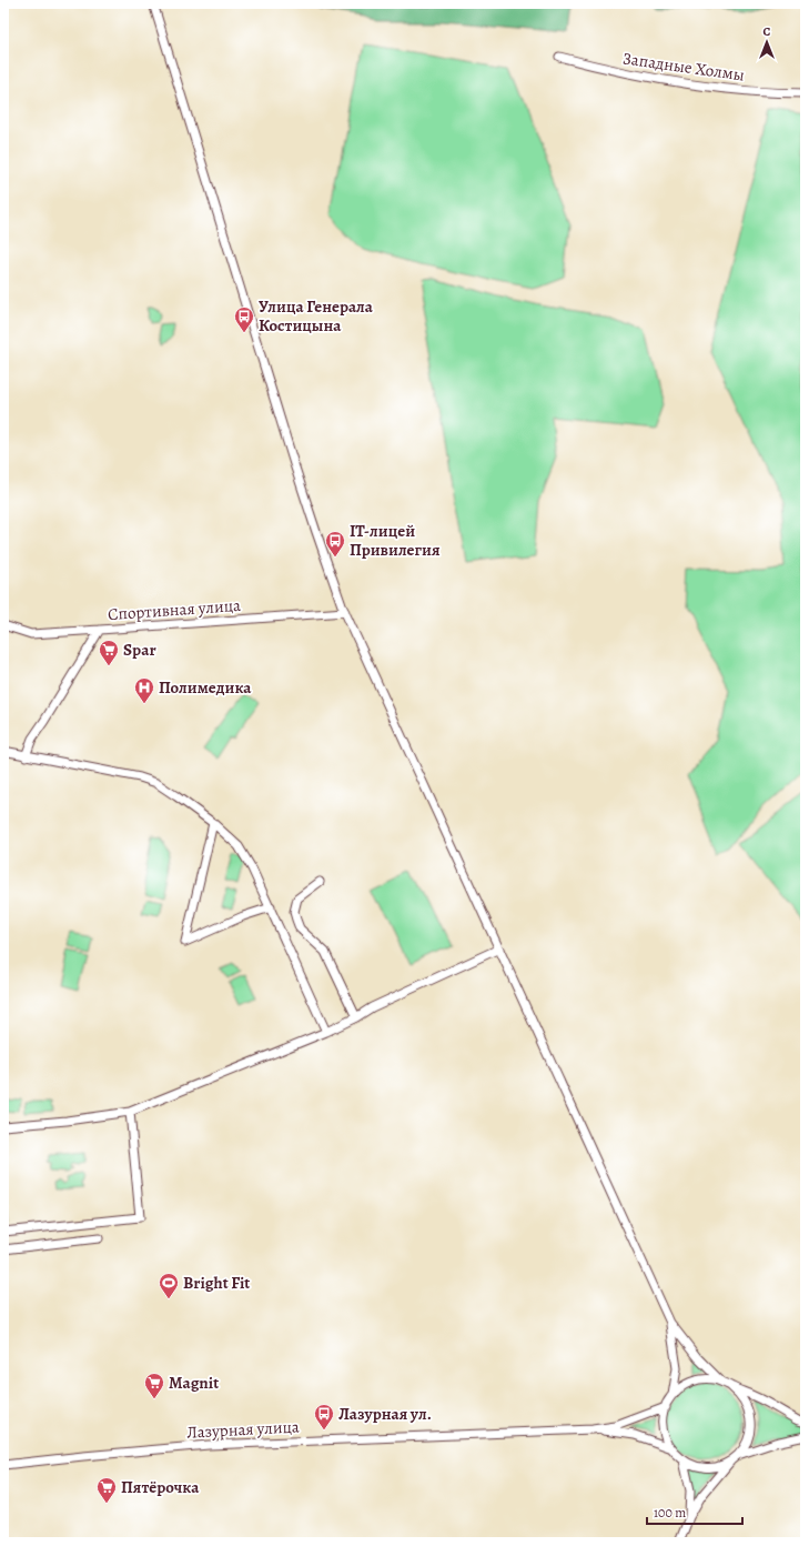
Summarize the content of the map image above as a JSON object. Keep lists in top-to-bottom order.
{
  "streets": {
    "street": ["Западные Холмы", "Спортивная улица", "Лазурная улица"]
  },
  "places": {
    "bus stop": ["Улица Генерала Костицына", "IT-лицей Привилегия", "Лазурная ул."],
    "supermarket": ["Spar", "Magnit", "Пятёрочка"],
    "hospital": ["Полимедика"],
    "sports": ["Bright Fit"]
  },
  "scale_bar": "100 m",
  "north": "top"
}
